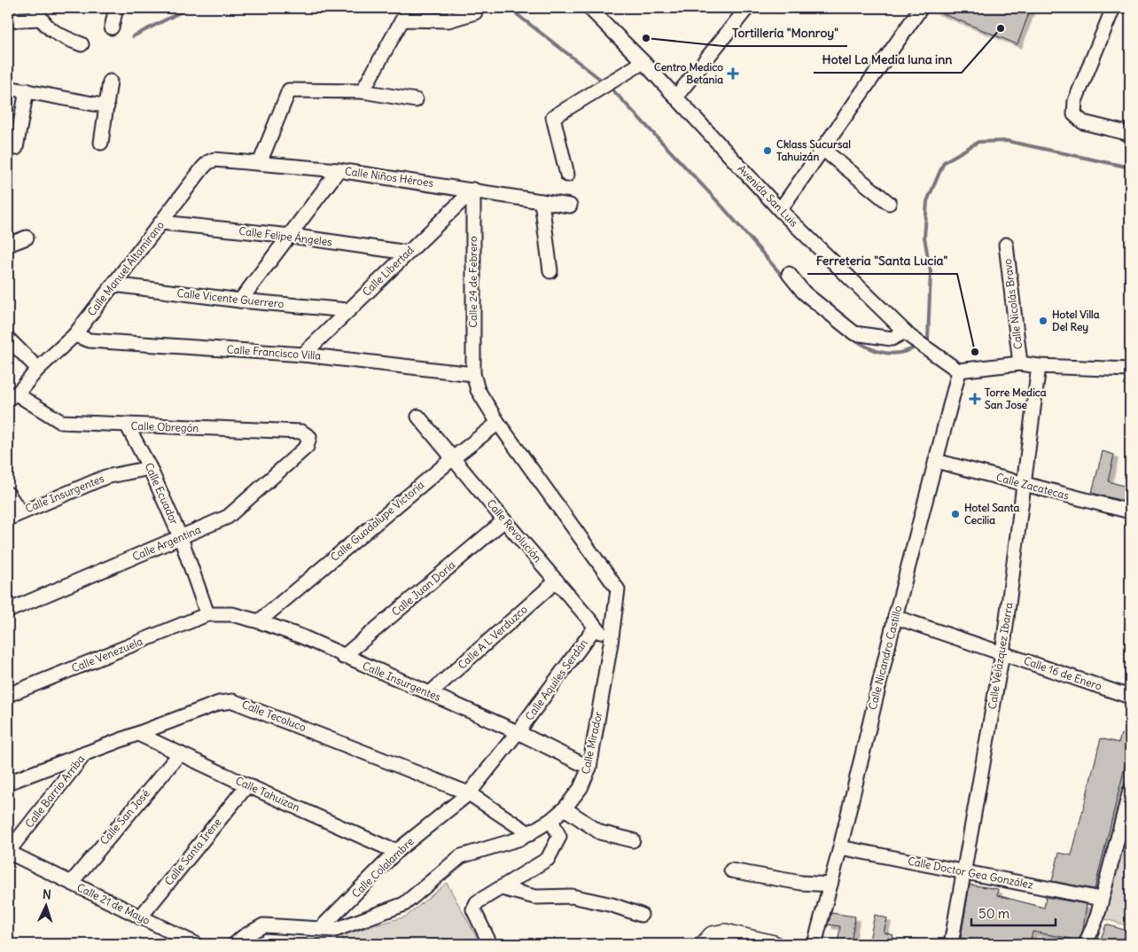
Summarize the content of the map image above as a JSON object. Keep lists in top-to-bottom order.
{
  "streets": {
    "street": [
      "Calle Niños Héroes",
      "Avenida San Luis",
      "Calle Felipe Ángeles",
      "Calle Manuel Altamirano",
      "Calle Libertad",
      "Calle 24 de Febrero",
      "Calle Vicente Guerrero",
      "Calle Nicolás Bravo",
      "Calle Francisco Villa",
      "Calle Obregón",
      "Calle Zacatecas",
      "Calle Insurgentes",
      "Calle Ecuador",
      "Calle Guadalupe Victoria",
      "Calle Revolución",
      "Calle Argentina",
      "Calle Juan Doria",
      "Calle A L Verduzco",
      "Calle Venezuela",
      "Calle Velázquez Ibarra",
      "Calle Nicandro Castillo",
      "Calle 16 de Enero",
      "Calle Aquiles Serdán",
      "Calle Tecoluco",
      "Calle Mirador",
      "Calle Barrio Arriba",
      "Calle Tahuizan",
      "Calle San José",
      "Calle Santa Irene",
      "Calle Colalambre",
      "Calle Doctor Gea González",
      "Calle 21 de Mayo"
    ]
  },
  "crossings": [
    ["Calle Niños Héroes", "Calle Manuel Altamirano"],
    ["Calle Niños Héroes", "Calle Libertad"],
    ["Calle Niños Héroes", "Calle 24 de Febrero"],
    ["Avenida San Luis", "Calle Nicandro Castillo"],
    ["Calle Felipe Ángeles", "Calle Manuel Altamirano"],
    ["Calle Felipe Ángeles", "Calle Libertad"],
    ["Calle Manuel Altamirano", "Calle Vicente Guerrero"],
    ["Calle Manuel Altamirano", "Calle Francisco Villa"],
    ["Calle Manuel Altamirano", "Calle Obregón"],
    ["Calle Libertad", "Calle 24 de Febrero"],
    ["Calle Libertad", "Calle Vicente Guerrero"],
    ["Calle Libertad", "Calle Francisco Villa"],
    ["Calle 24 de Febrero", "Calle Francisco Villa"],
    ["Calle 24 de Febrero", "Calle Guadalupe Victoria"],
    ["Calle 24 de Febrero", "Calle Mirador"],
    ["Calle Obregón", "Calle Ecuador"],
    ["Calle Obregón", "Calle Argentina"],
    ["Calle Zacatecas", "Calle Velázquez Ibarra"],
    ["Calle Zacatecas", "Calle Nicandro Castillo"],
    ["Calle Insurgentes", "Calle Ecuador"],
    ["Calle Insurgentes", "Calle Guadalupe Victoria"],
    ["Calle Insurgentes", "Calle Juan Doria"],
    ["Calle Insurgentes", "Calle A L Verduzco"],
    ["Calle Insurgentes", "Calle Venezuela"],
    ["Calle Insurgentes", "Calle Aquiles Serdán"],
    ["Calle Insurgentes", "Calle Mirador"],
    ["Calle Ecuador", "Calle Argentina"],
    ["Calle Ecuador", "Calle Venezuela"],
    ["Calle Guadalupe Victoria", "Calle Revolución"],
    ["Calle Revolución", "Calle Juan Doria"],
    ["Calle Revolución", "Calle A L Verduzco"],
    ["Calle Revolución", "Calle Aquiles Serdán"],
    ["Calle Revolución", "Calle Mirador"],
    ["Calle Velázquez Ibarra", "Calle 16 de Enero"],
    ["Calle Velázquez Ibarra", "Calle Doctor Gea González"],
    ["Calle Nicandro Castillo", "Calle 16 de Enero"],
    ["Calle Nicandro Castillo", "Calle Doctor Gea González"],
    ["Calle Aquiles Serdán", "Calle Tecoluco"],
    ["Calle Aquiles Serdán", "Calle Colalambre"],
    ["Calle Tecoluco", "Calle Mirador"],
    ["Calle Tecoluco", "Calle Barrio Arriba"],
    ["Calle Tecoluco", "Calle Tahuizan"],
    ["Calle Tecoluco", "Calle Colalambre"],
    ["Calle Mirador", "Calle Colalambre"],
    ["Calle Barrio Arriba", "Calle 21 de Mayo"],
    ["Calle Tahuizan", "Calle San José"],
    ["Calle Tahuizan", "Calle Santa Irene"],
    ["Calle Tahuizan", "Calle Colalambre"],
    ["Calle San José", "Calle 21 de Mayo"],
    ["Calle Santa Irene", "Calle 21 de Mayo"]
  ],
  "places": {
    "other": [
      "Hotel La Media luna inn",
      "Tortillería \"Monroy\"",
      "Cklass Sucursal Tahuizán",
      "Hotel Villa Del Rey",
      "Ferreteria \"Santa Lucia\"",
      "Hotel Santa Cecilia"
    ],
    "health": ["Centro Medico Betania", "Torre Medica San Jose"]
  },
  "scale_bar": "50 m",
  "north": "top"
}
